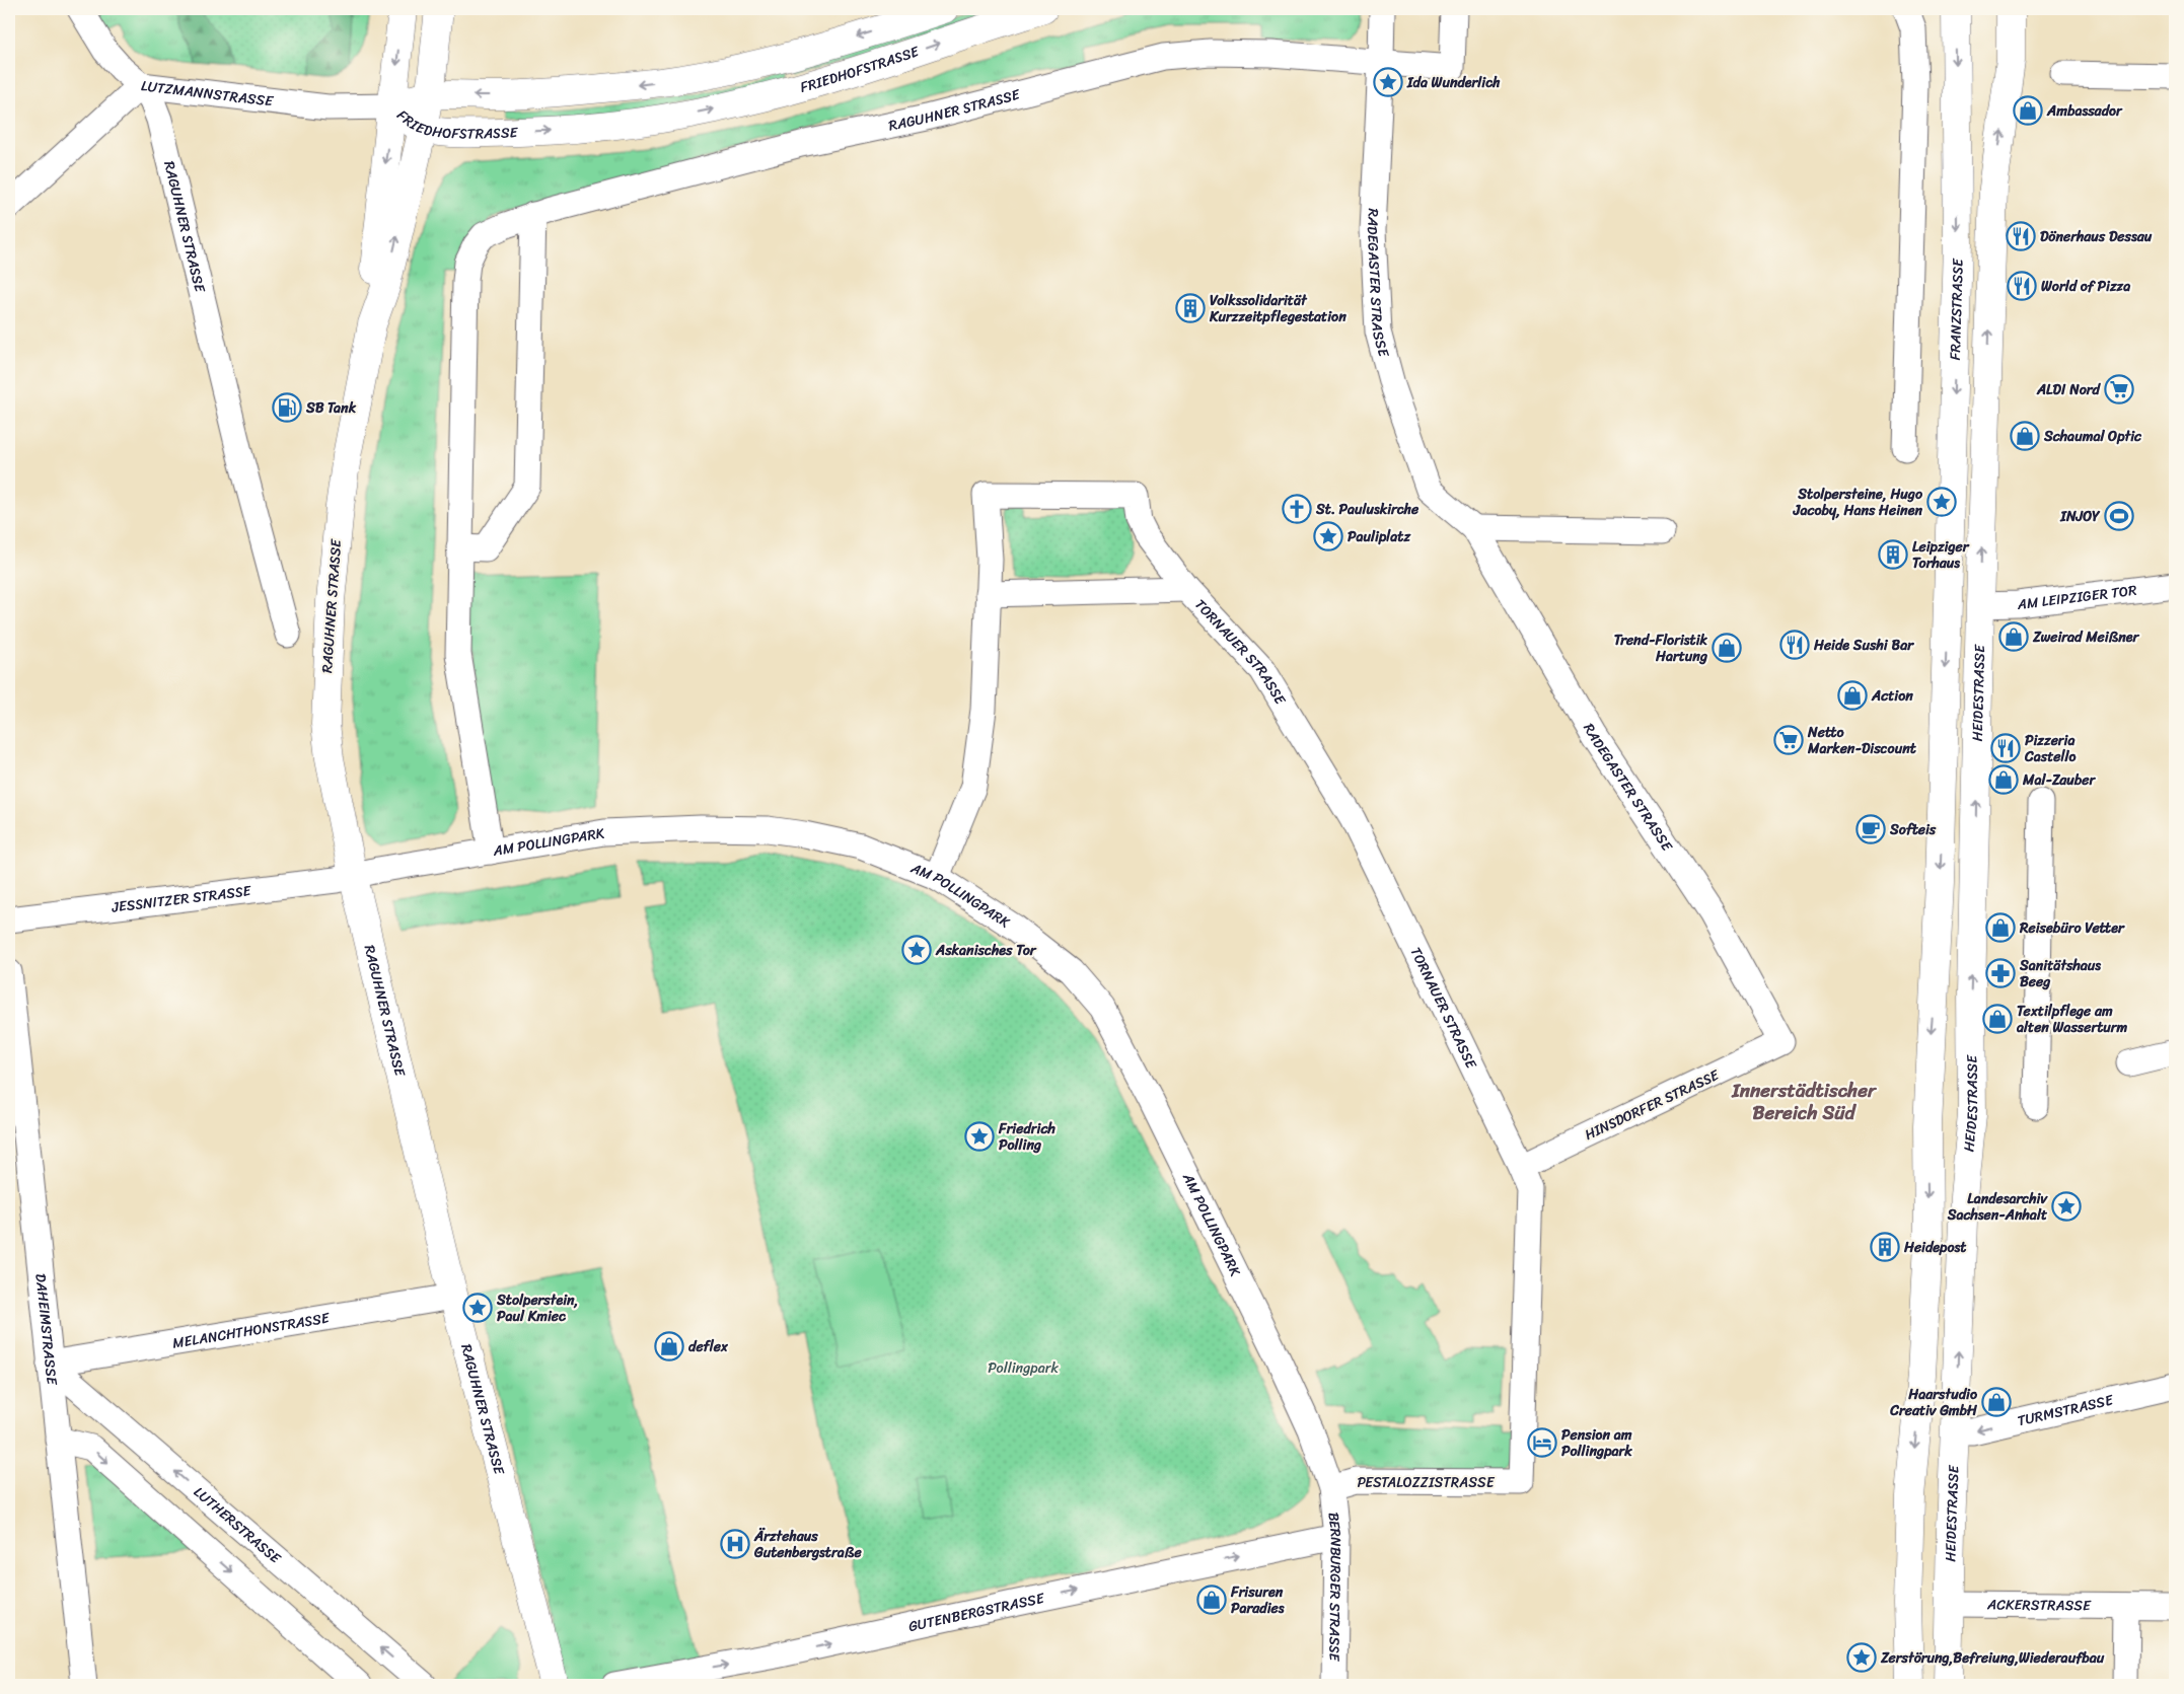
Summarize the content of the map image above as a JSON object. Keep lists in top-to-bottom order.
{
  "streets": {
    "main road": [
      "FRIEDHOFSTRASSE",
      "RAGUHNER STRASSE",
      "FRANZSTRASSE",
      "HEIDESTRASSE"
    ],
    "street": [
      "LUTZMANNSTRASSE",
      "RADEGASTER STRASSE",
      "AM LEIPZIGER TOR",
      "TORNAUER STRASSE",
      "AM POLLINGPARK",
      "JESSNITZER STRASSE",
      "HINSDORFER STRASSE",
      "DAHEIMSTRASSE",
      "MELANCHTHONSTRASSE",
      "TURMSTRASSE",
      "PESTALOZZISTRASSE",
      "LUTHERSTRASSE",
      "BERNBURGER STRASSE",
      "ACKERSTRASSE",
      "GUTENBERGSTRASSE"
    ]
  },
  "crossings": [
    ["FRIEDHOFSTRASSE", "LUTZMANNSTRASSE"],
    ["FRIEDHOFSTRASSE", "RAGUHNER STRASSE"],
    ["LUTZMANNSTRASSE", "RAGUHNER STRASSE"],
    ["RAGUHNER STRASSE", "RADEGASTER STRASSE"],
    ["RAGUHNER STRASSE", "AM POLLINGPARK"],
    ["RAGUHNER STRASSE", "JESSNITZER STRASSE"],
    ["RAGUHNER STRASSE", "MELANCHTHONSTRASSE"],
    ["RADEGASTER STRASSE", "HINSDORFER STRASSE"],
    ["AM LEIPZIGER TOR", "HEIDESTRASSE"],
    ["TORNAUER STRASSE", "AM POLLINGPARK"],
    ["TORNAUER STRASSE", "HINSDORFER STRASSE"],
    ["TORNAUER STRASSE", "PESTALOZZISTRASSE"],
    ["HEIDESTRASSE", "TURMSTRASSE"],
    ["HEIDESTRASSE", "ACKERSTRASSE"],
    ["AM POLLINGPARK", "JESSNITZER STRASSE"],
    ["AM POLLINGPARK", "PESTALOZZISTRASSE"],
    ["AM POLLINGPARK", "BERNBURGER STRASSE"],
    ["DAHEIMSTRASSE", "MELANCHTHONSTRASSE"],
    ["DAHEIMSTRASSE", "LUTHERSTRASSE"],
    ["MELANCHTHONSTRASSE", "LUTHERSTRASSE"],
    ["PESTALOZZISTRASSE", "BERNBURGER STRASSE"],
    ["BERNBURGER STRASSE", "GUTENBERGSTRASSE"]
  ],
  "one_way": ["HEIDESTRASSE", "TURMSTRASSE", "GUTENBERGSTRASSE"],
  "districts": ["Innerstädtischer Bereich Süd"],
  "parks": ["Pollingpark"],
  "places": {
    "place": [
      "Ida Wunderlich",
      "Stolpersteine, Hugo Jacoby, Hans Heinen",
      "Pauliplatz",
      "Askanisches Tor",
      "Friedrich Polling",
      "Landesarchiv Sachsen-Anhalt",
      "Stolperstein, Paul Kmiec",
      "Zerstörung,Befreiung,Wiederaufbau"
    ],
    "shop": [
      "Ambassador",
      "Schaumal Optic",
      "Zweirad Meißner",
      "Trend-Floristik Hartung",
      "Action",
      "Mal-Zauber",
      "Reisebüro Vetter",
      "Textilpflege am alten Wasserturm",
      "deflex",
      "Haarstudio Creativ GmbH",
      "Frisuren Paradies"
    ],
    "restaurant": [
      "Dönerhaus Dessau",
      "World of Pizza",
      "Heide Sushi Bar",
      "Pizzeria Castello"
    ],
    "building": ["Volkssolidarität Kurzzeitpflegestation", "Leipziger Torhaus", "Heidepost"],
    "supermarket": ["ALDI Nord", "Netto Marken-Discount"],
    "fuel station": ["SB Tank"],
    "church": ["St. Pauluskirche"],
    "sports": ["INJOY"],
    "cafe": ["Softeis"],
    "pharmacy": ["Sanitätshaus Beeg"],
    "hotel": ["Pension am Pollingpark"],
    "hospital": ["Ärztehaus Gutenbergstraße"]
  }
}
